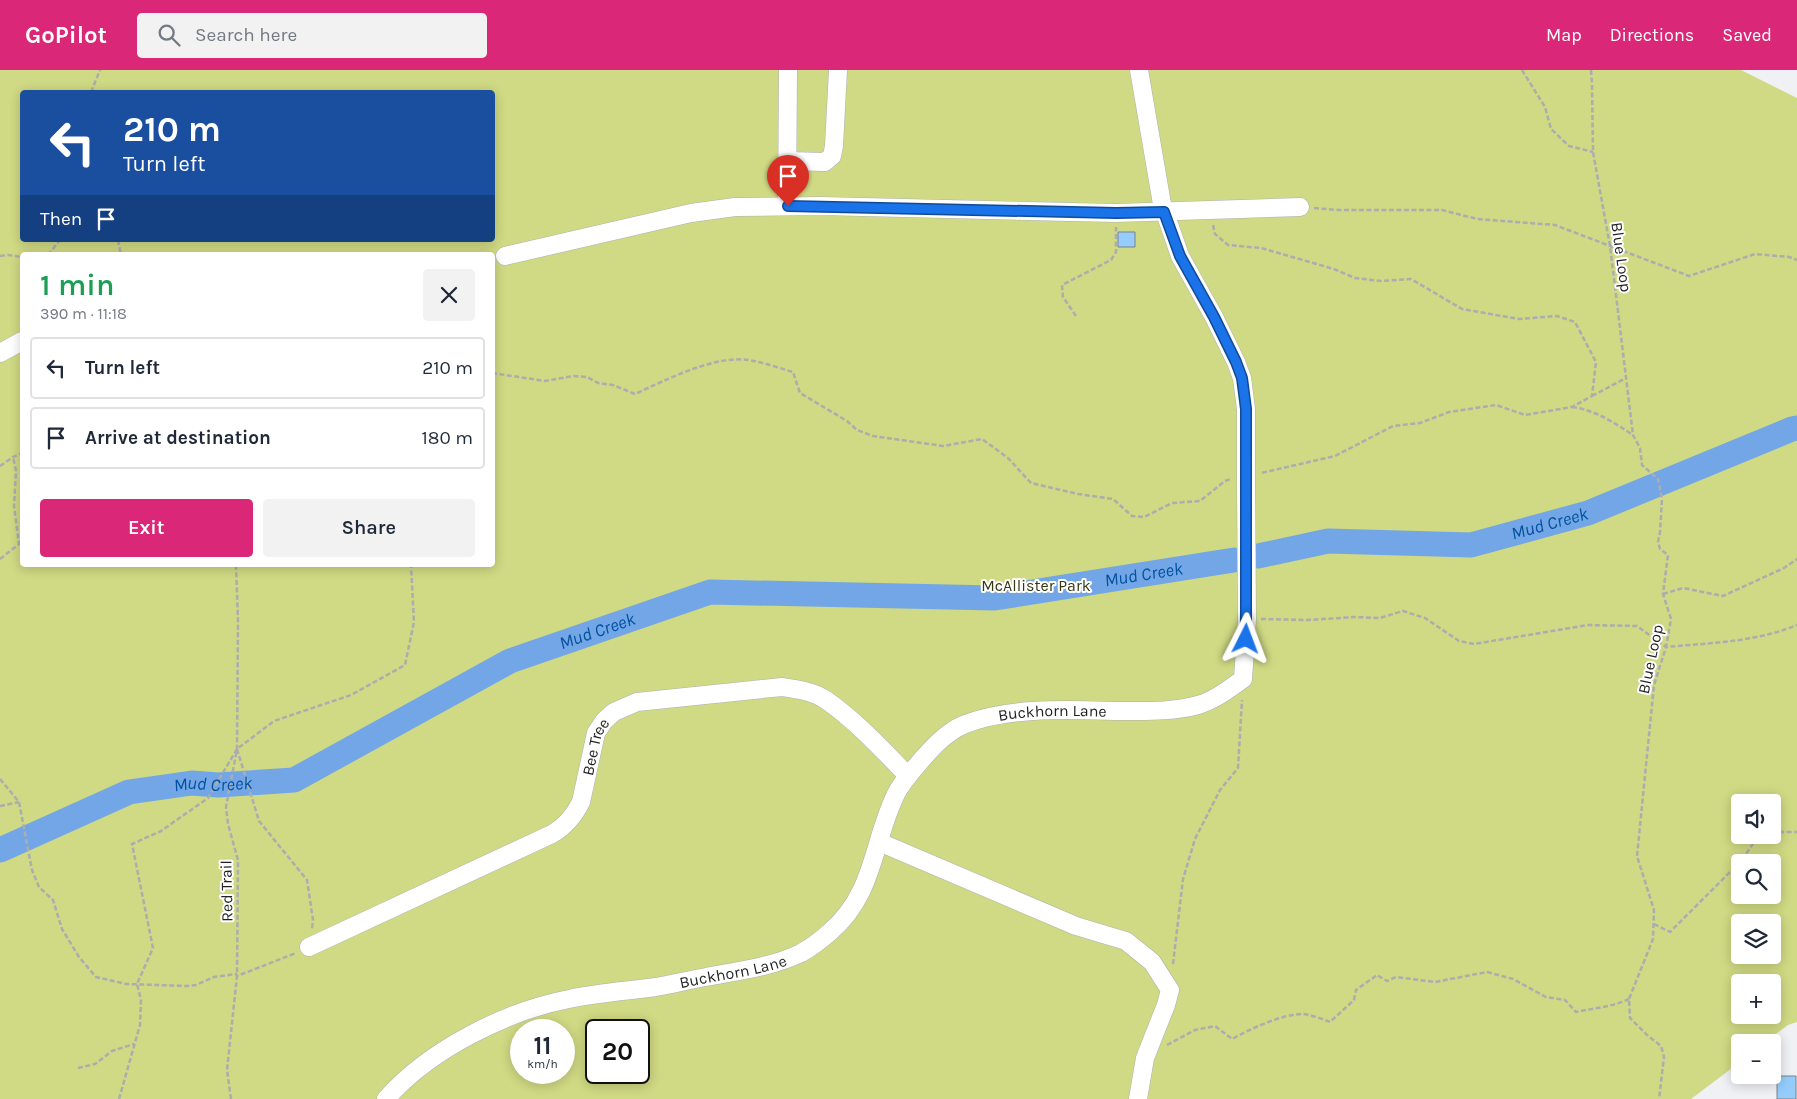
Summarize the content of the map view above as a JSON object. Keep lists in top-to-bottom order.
{
  "streets": {
    "lane": ["Buckhorn Lane", "Bee Tree"],
    "path": ["Blue Loop", "Red Trail"]
  },
  "crossings": [
    ["Buckhorn Lane", "Bee Tree"]
  ],
  "water": ["Mud Creek"],
  "parks": ["McAllister Park"],
  "page": {
    "header": "GoPilot",
    "search": "Search here",
    "nav": ["Map", "Directions", "Saved"],
    "turn": ["210 m", "Turn left"],
    "then": "Then",
    "heading": ["1 min", "390 m · 11:18"],
    "list": [
      {
        "name": "Turn left",
        "value": "210 m"
      },
      {
        "name": "Arrive at destination",
        "value": "180 m"
      }
    ],
    "buttons": ["Exit", "Share"],
    "map_buttons": ["+", "−"],
    "speed": "11 km/h",
    "limit": "20"
  }
}
